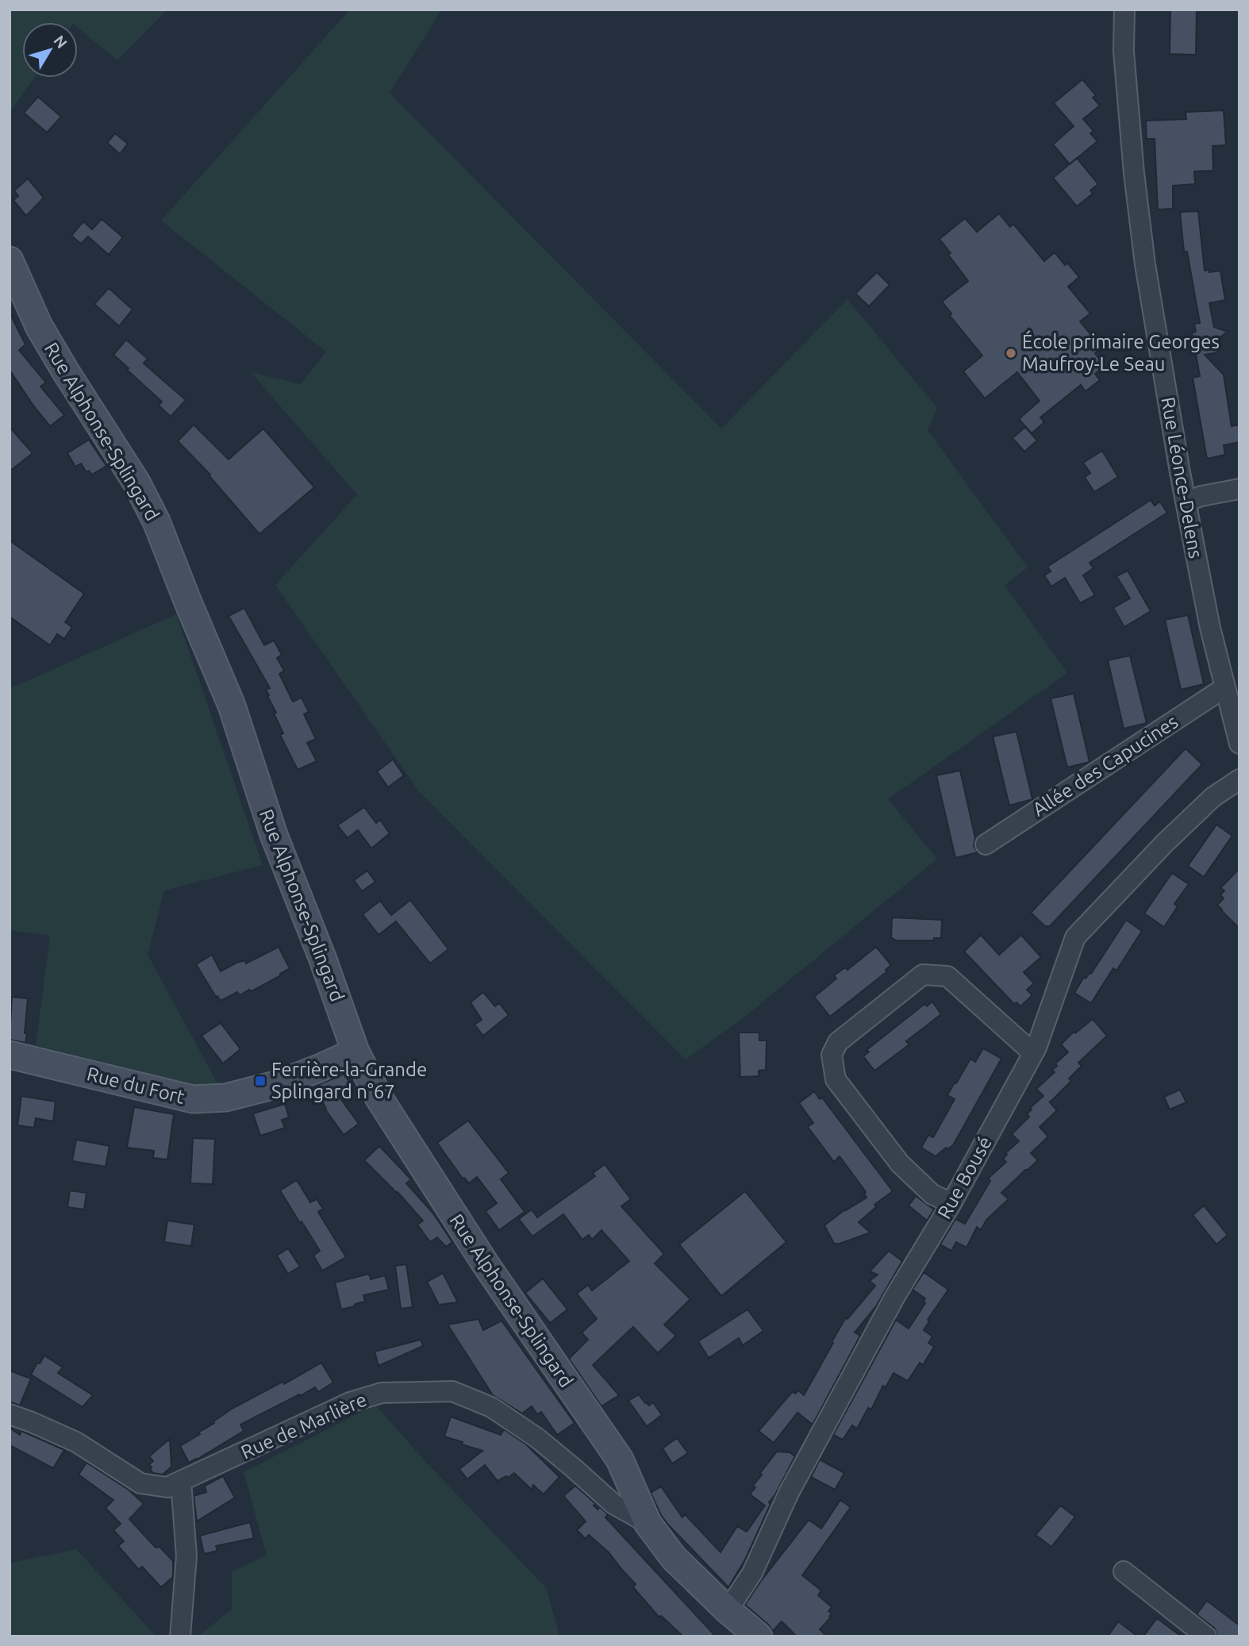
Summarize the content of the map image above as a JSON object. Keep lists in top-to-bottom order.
{
  "streets": {
    "street": [
      "Rue Alphonse-Splingard",
      "Rue Léonce-Delens",
      "Allée des Capucines",
      "Rue du Fort",
      "Rue Bousé",
      "Rue de Marlière"
    ]
  },
  "crossings": [
    ["Rue Alphonse-Splingard", "Rue du Fort"],
    ["Rue Alphonse-Splingard", "Rue Bousé"],
    ["Rue Alphonse-Splingard", "Rue de Marlière"],
    ["Rue Léonce-Delens", "Allée des Capucines"]
  ],
  "places": {
    "other": ["École primaire Georges Maufroy-Le Seau"],
    "transit": ["Ferrière-la-Grande Splingard n°67"]
  },
  "north": "top right"
}
